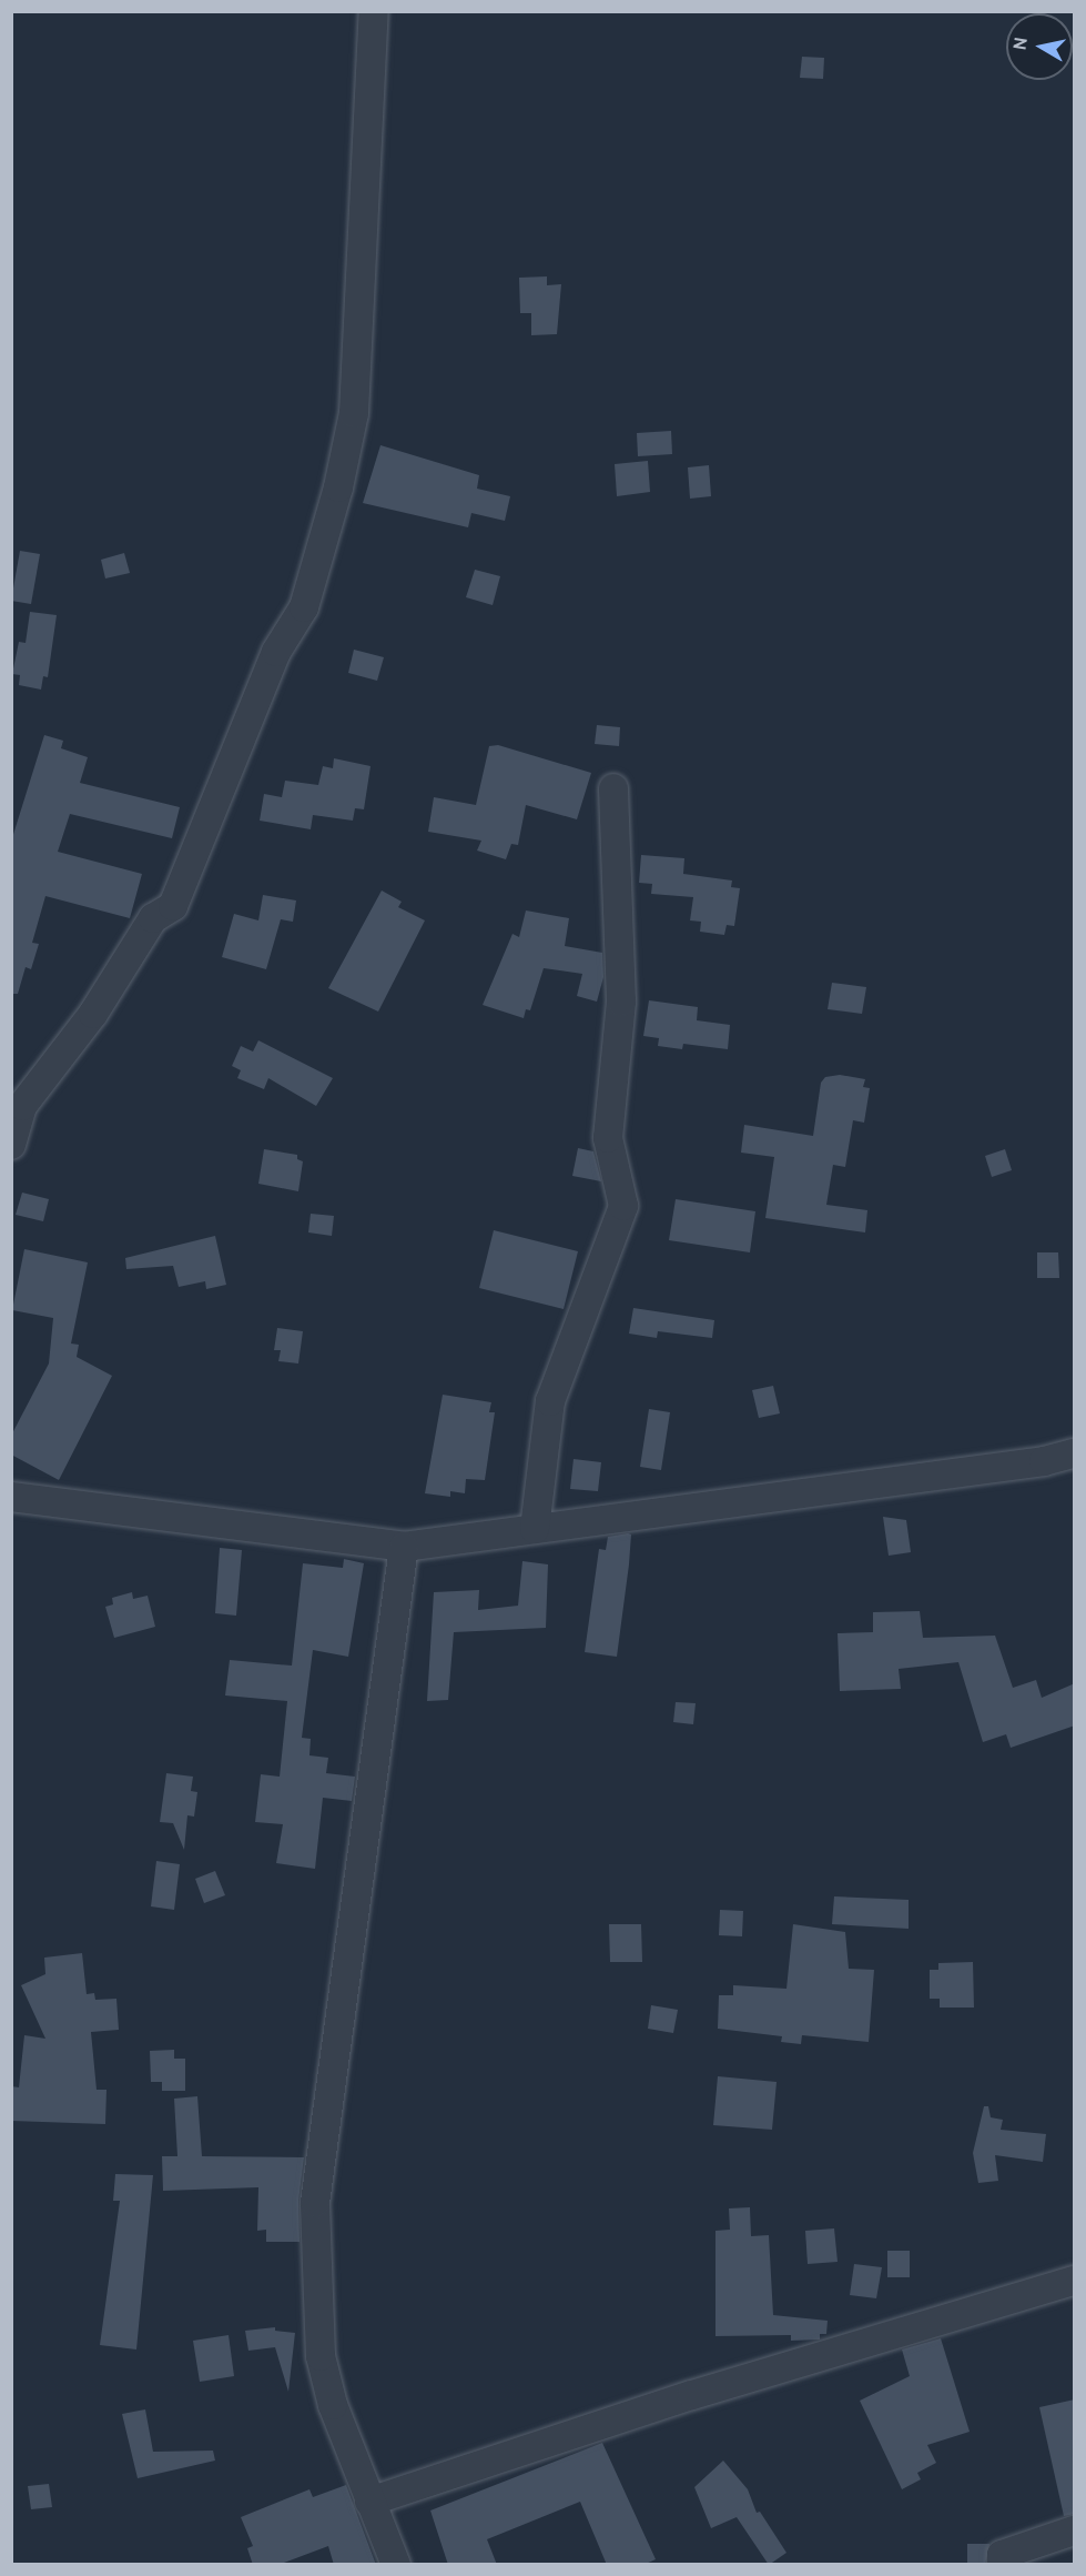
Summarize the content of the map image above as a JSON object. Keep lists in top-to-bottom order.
{
  "north": "left"
}
